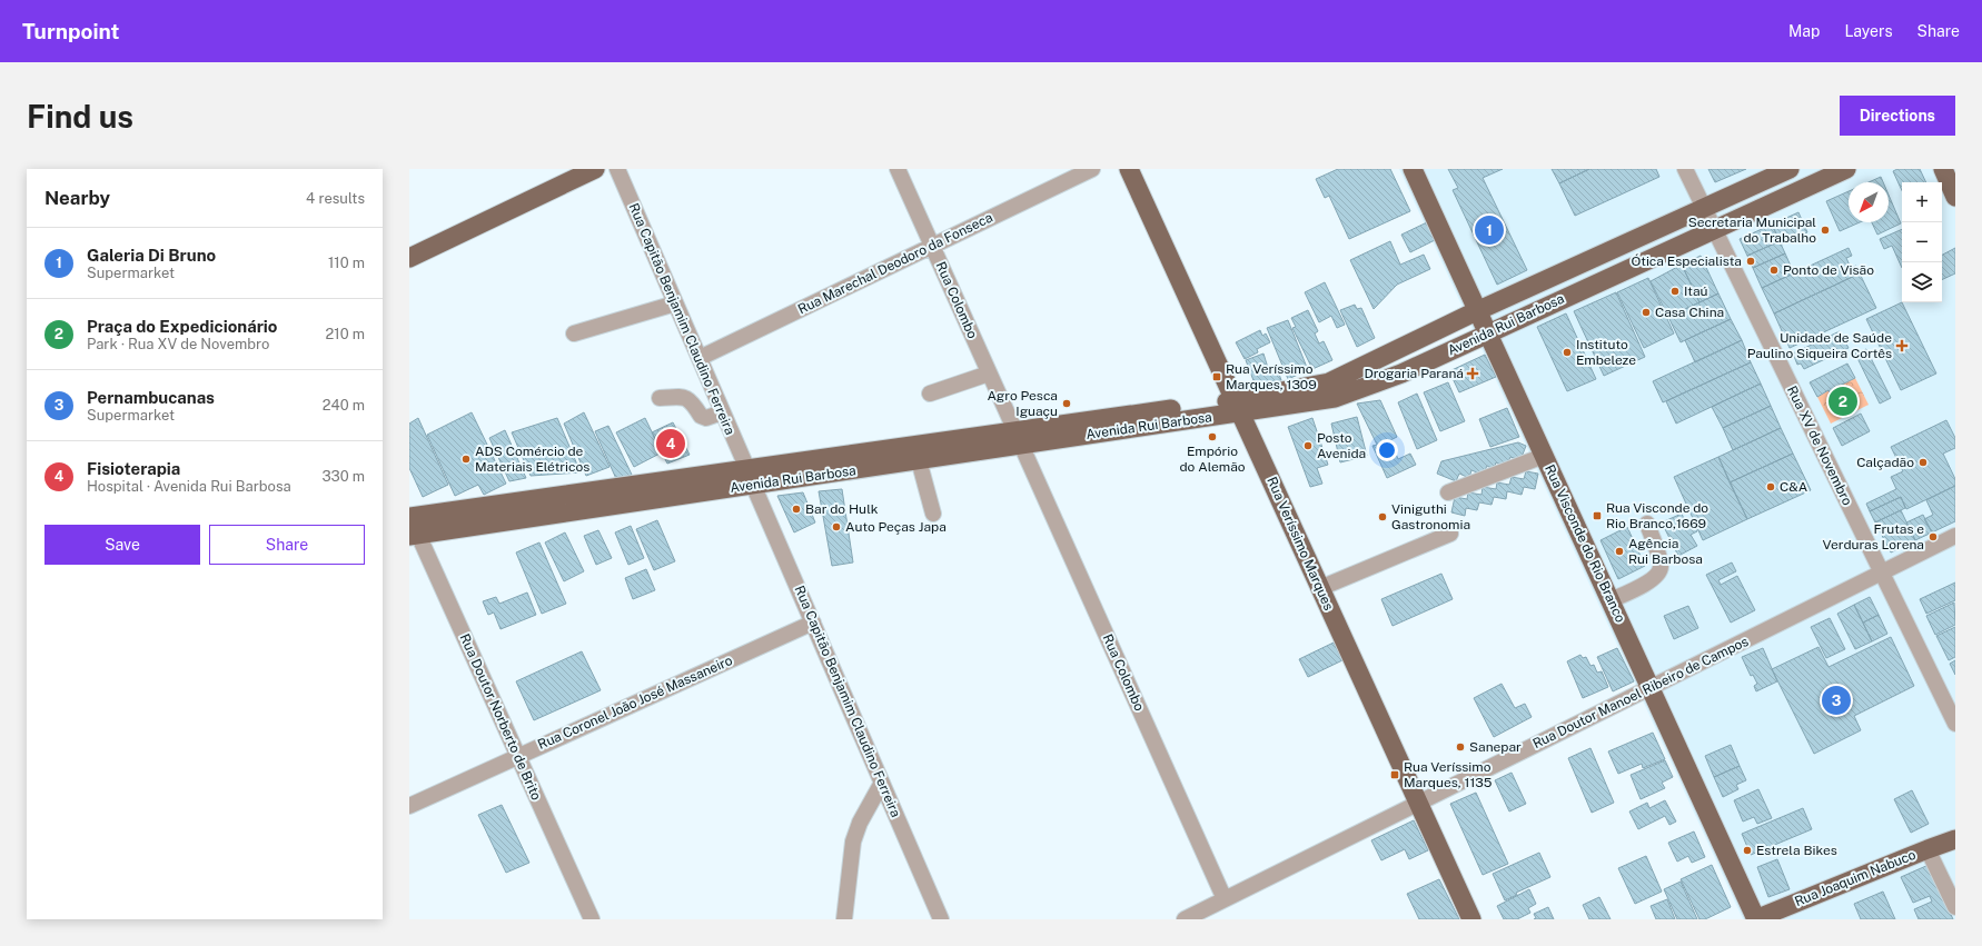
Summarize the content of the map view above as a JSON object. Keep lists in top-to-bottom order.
{
  "streets": {
    "main road": [
      "Avenida Rui Barbosa",
      "Rua Veríssimo Marques",
      "Rua Visconde do Rio Branco",
      "Rua Joaquim Nabuco"
    ],
    "street": [
      "Rua Marechal Deodoro da Fonseca",
      "Rua Colombo",
      "Rua Capitão Benjamim Claudino Ferreira",
      "Rua XV de Novembro",
      "Rua Doutor Manoel Ribeiro de Campos",
      "Rua Coronel João José Massaneiro",
      "Rua Doutor Norberto de Brito"
    ]
  },
  "crossings": [
    ["Rua Marechal Deodoro da Fonseca", "Rua Colombo"],
    ["Rua Marechal Deodoro da Fonseca", "Rua Capitão Benjamim Claudino Ferreira"],
    ["Rua Colombo", "Avenida Rui Barbosa"],
    ["Rua Colombo", "Rua Doutor Manoel Ribeiro de Campos"],
    ["Rua Capitão Benjamim Claudino Ferreira", "Avenida Rui Barbosa"],
    ["Rua Capitão Benjamim Claudino Ferreira", "Rua Coronel João José Massaneiro"],
    ["Avenida Rui Barbosa", "Rua XV de Novembro"],
    ["Avenida Rui Barbosa", "Rua Veríssimo Marques"],
    ["Avenida Rui Barbosa", "Rua Visconde do Rio Branco"],
    ["Avenida Rui Barbosa", "Rua Doutor Norberto de Brito"],
    ["Rua XV de Novembro", "Rua Doutor Manoel Ribeiro de Campos"],
    ["Rua Veríssimo Marques", "Rua Doutor Manoel Ribeiro de Campos"],
    ["Rua Visconde do Rio Branco", "Rua Doutor Manoel Ribeiro de Campos"],
    ["Rua Visconde do Rio Branco", "Rua Joaquim Nabuco"],
    ["Rua Coronel João José Massaneiro", "Rua Doutor Norberto de Brito"]
  ],
  "places": {
    "other": [
      "Secretaria Municipal do Trabalho",
      "Ótica Especialista",
      "Ponto de Visão",
      "Itaú",
      "Casa China",
      "Instituto Embeleze",
      "Agro Pesca Iguaçu",
      "Empório do Alemão",
      "Posto Avenida",
      "ADS Comércio de Materiais Elétricos",
      "Calçadão",
      "C&A",
      "Bar do Hulk",
      "Viniguthi Gastronomia",
      "Auto Peças Japa",
      "Frutas e Verduras Lorena",
      "Agência Rui Barbosa",
      "Sanepar",
      "Estrela Bikes"
    ],
    "health": ["Unidade de Saúde Paulino Siqueira Cortês", "Drogaria Paraná"],
    "transit": ["Rua Veríssimo Marques, 1309", "Rua Visconde do Rio Branco,1669", "Rua Veríssimo Marques, 1135"]
  },
  "north": "bottom left",
  "page": {
    "header": "Turnpoint",
    "nav": ["Map", "Layers", "Share"],
    "buttons": [
      "Directions",
      ["Save", "Share"]
    ],
    "title": "Find us",
    "heading": ["Nearby", "4 results"],
    "map_buttons": ["+", "−"],
    "pins": [
      "1",
      "2",
      "4",
      "3"
    ],
    "list": [
      {
        "mark": "1",
        "name": "Galeria Di Bruno",
        "note": "Supermarket",
        "value": "110 m"
      },
      {
        "mark": "2",
        "name": "Praça do Expedicionário",
        "note": "Park · Rua XV de Novembro",
        "value": "210 m"
      },
      {
        "mark": "3",
        "name": "Pernambucanas",
        "note": "Supermarket",
        "value": "240 m"
      },
      {
        "mark": "4",
        "name": "Fisioterapia",
        "note": "Hospital · Avenida Rui Barbosa",
        "value": "330 m"
      }
    ]
  }
}
